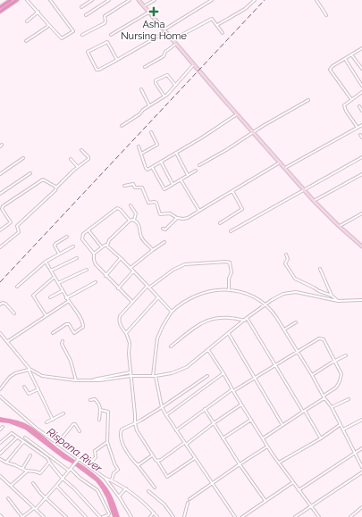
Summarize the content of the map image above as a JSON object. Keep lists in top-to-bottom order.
{
  "water": ["Rispana River"],
  "places": {
    "health": ["Asha Nursing Home"]
  }
}
